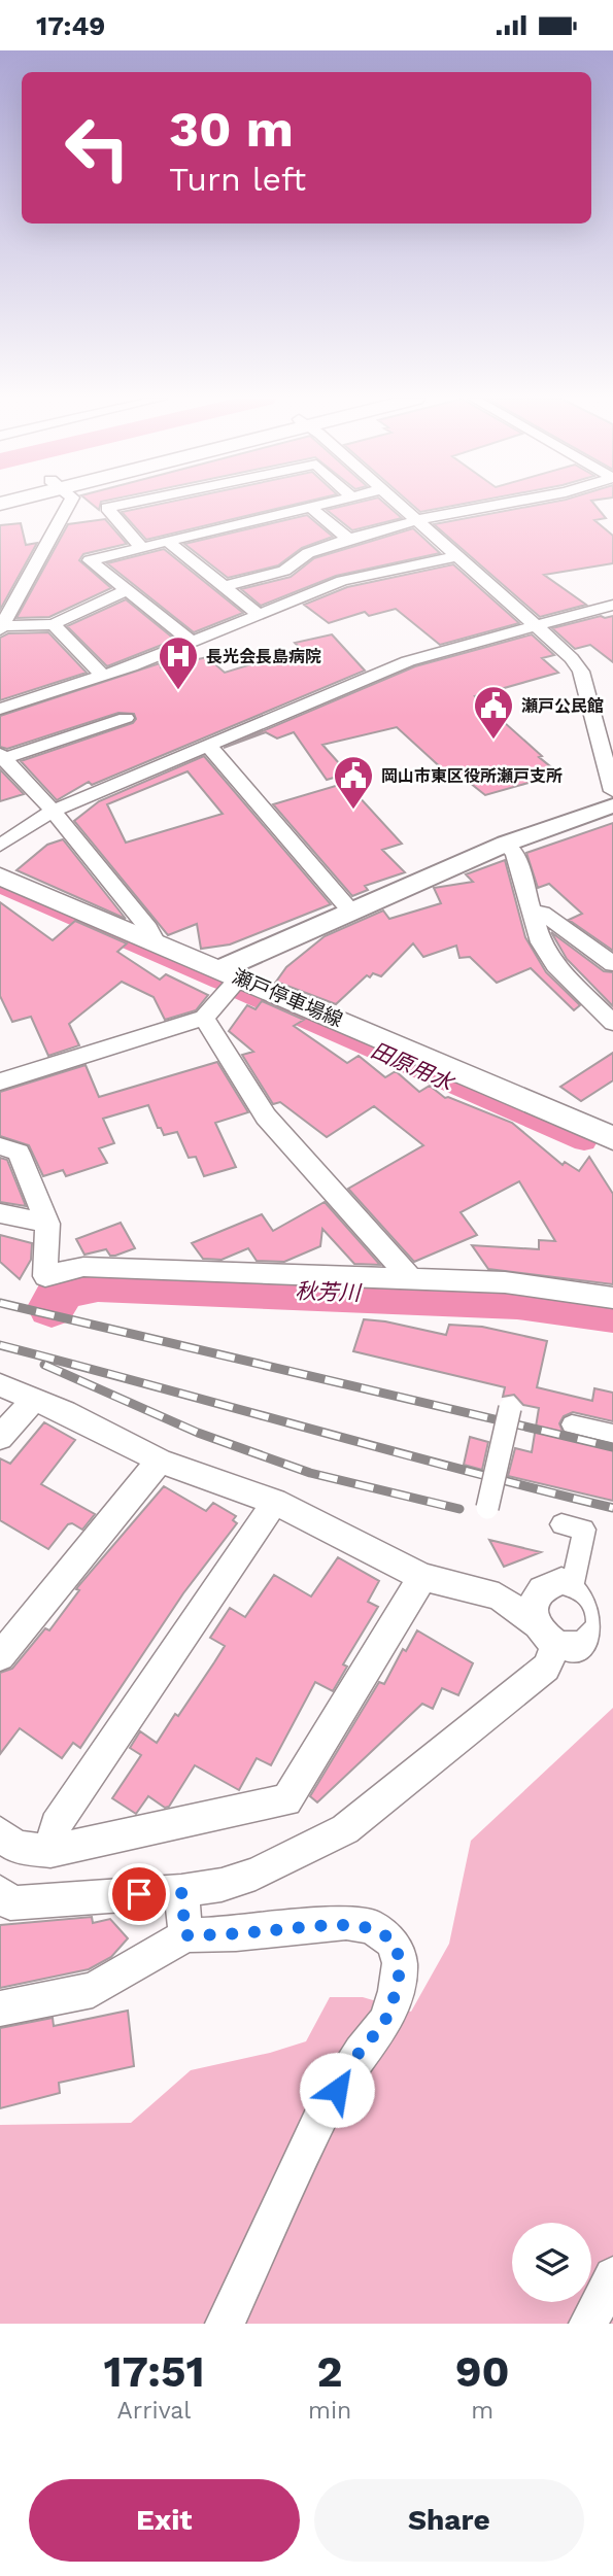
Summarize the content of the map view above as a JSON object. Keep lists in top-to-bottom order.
{
  "streets": {
    "main road": ["瀬戸停車場線"]
  },
  "water": ["田原用水", "秋芳川"],
  "places": {
    "hospital": ["長光会長島病院"],
    "public building": ["瀬戸公民館", "岡山市東区役所瀬戸支所"]
  },
  "page": {
    "status": "17:49",
    "turn": ["30 m", "Turn left"],
    "eta": [
      "17:51",
      "Arrival",
      "2",
      "min",
      "90",
      "m"
    ],
    "buttons": ["Exit", "Share"]
  }
}
